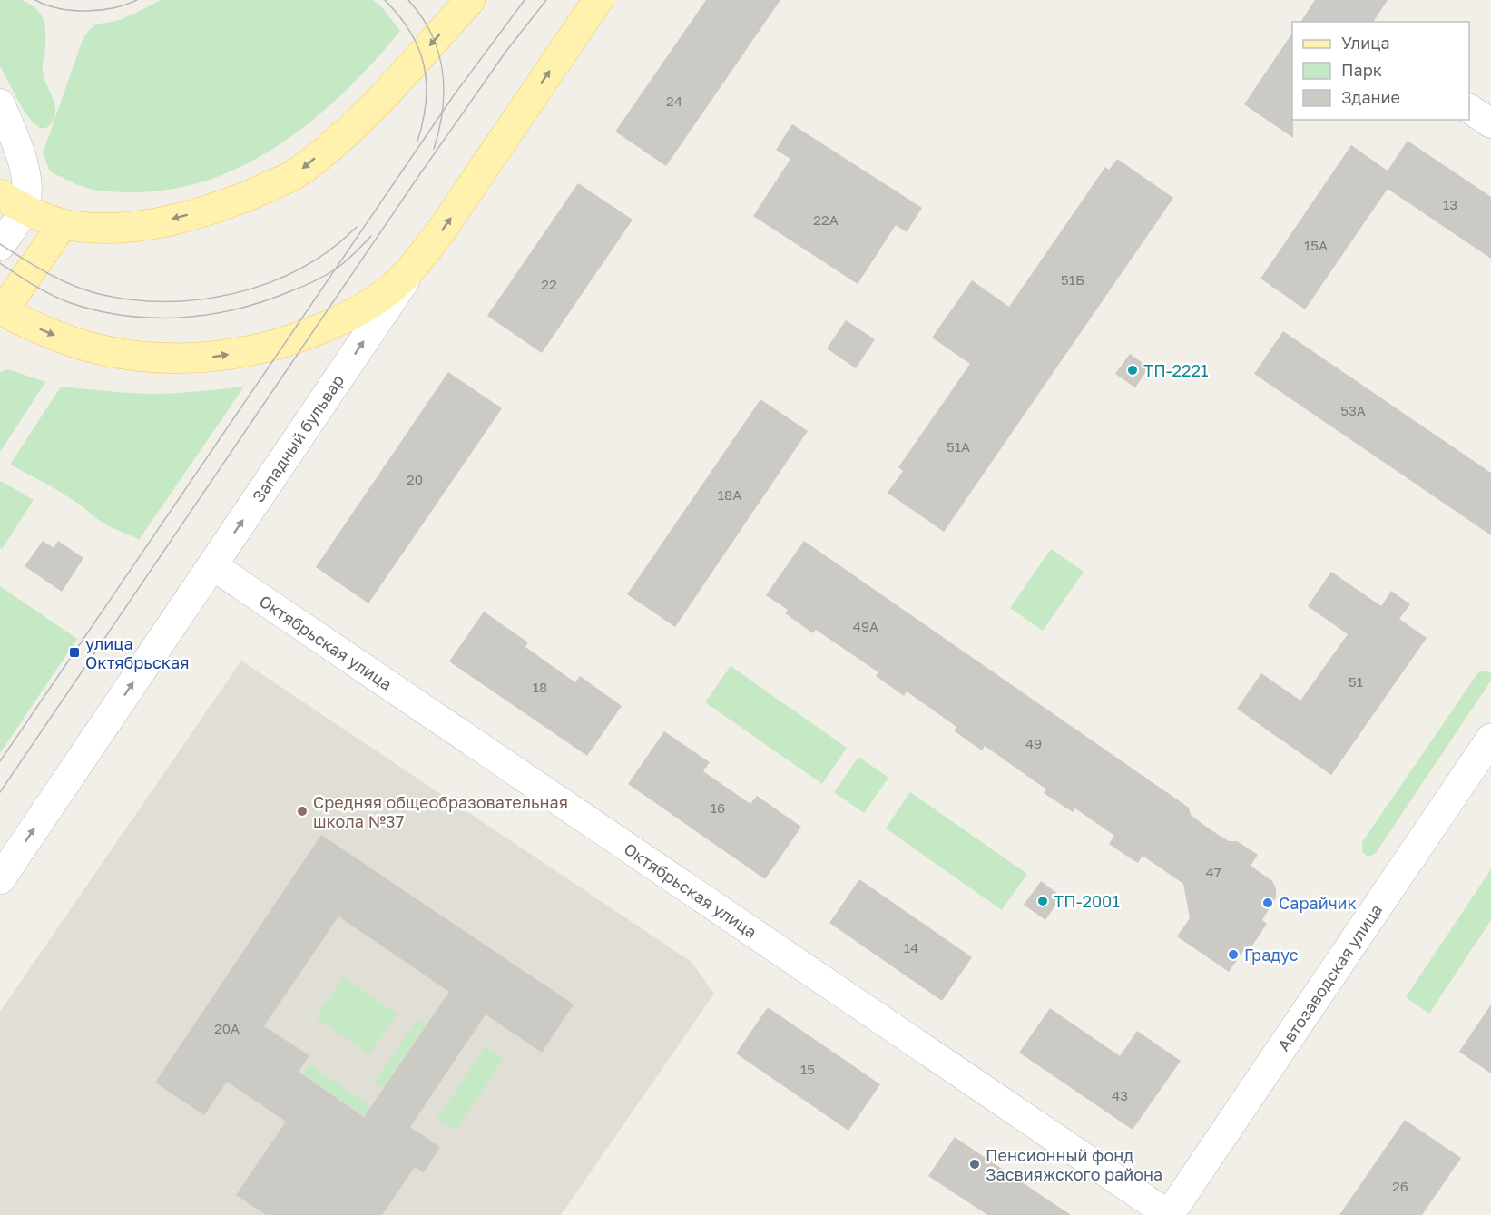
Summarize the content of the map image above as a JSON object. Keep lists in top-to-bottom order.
{
  "streets": {
    "main road": ["Западный бульвар"],
    "street": ["Октябрьская улица", "Автозаводская улица"]
  },
  "crossings": [
    ["Западный бульвар", "Октябрьская улица"],
    ["Октябрьская улица", "Автозаводская улица"]
  ],
  "one_way": ["Западный бульвар"],
  "places": {
    "other": [
      "ТП-2221",
      "Средняя общеобразовательная школа №37",
      "ТП-2001",
      "Сарайчик",
      "Градус",
      "Пенсионный фонд Засвияжского района"
    ],
    "transit": ["улица Октябрьская"]
  },
  "house_numbers": [
    "24",
    "13",
    "22А",
    "15А",
    "51Б",
    "22",
    "53А",
    "51А",
    "20",
    "18А",
    "49А",
    "51",
    "18",
    "49",
    "16",
    "47",
    "14",
    "20А",
    "15",
    "43",
    "26"
  ],
  "legend": ["Улица", "Парк", "Здание"]
}
